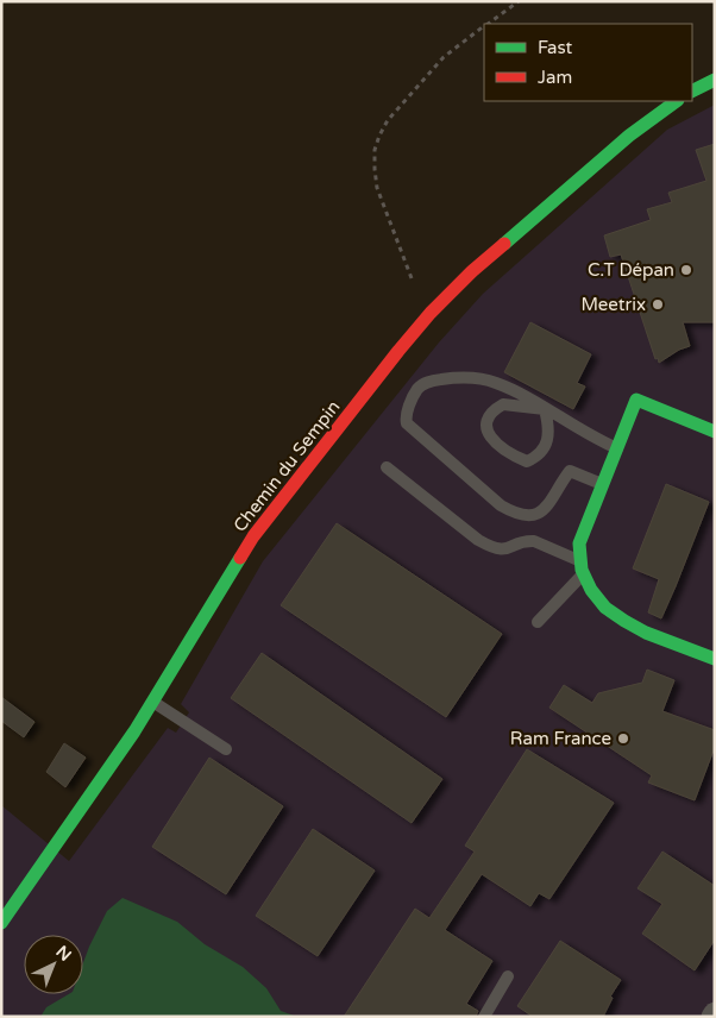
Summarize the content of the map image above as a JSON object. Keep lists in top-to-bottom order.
{
  "streets": {
    "street": ["Chemin du Sempin"]
  },
  "places": ["C.T Dépan", "Meetrix", "Ram France"],
  "legend": ["Fast", "Jam"],
  "north": "top right"
}
